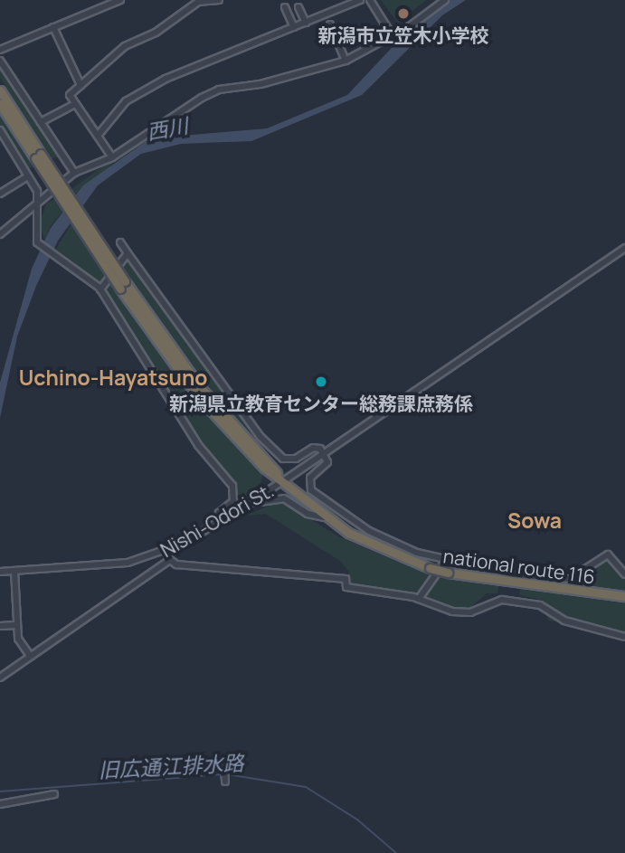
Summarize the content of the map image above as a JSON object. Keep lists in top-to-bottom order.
{
  "streets": {
    "highway": ["national route 116"],
    "street": ["Nishi-Odori St."]
  },
  "crossings": [
    ["Nishi-Odori St.", "national route 116"]
  ],
  "districts": ["Uchino-Hayatsuno", "Sowa"],
  "water": ["西川", "旧広通江排水路"],
  "places": ["新潟市立笠木小学校", "新潟県立教育センター総務課庶務係"]
}
